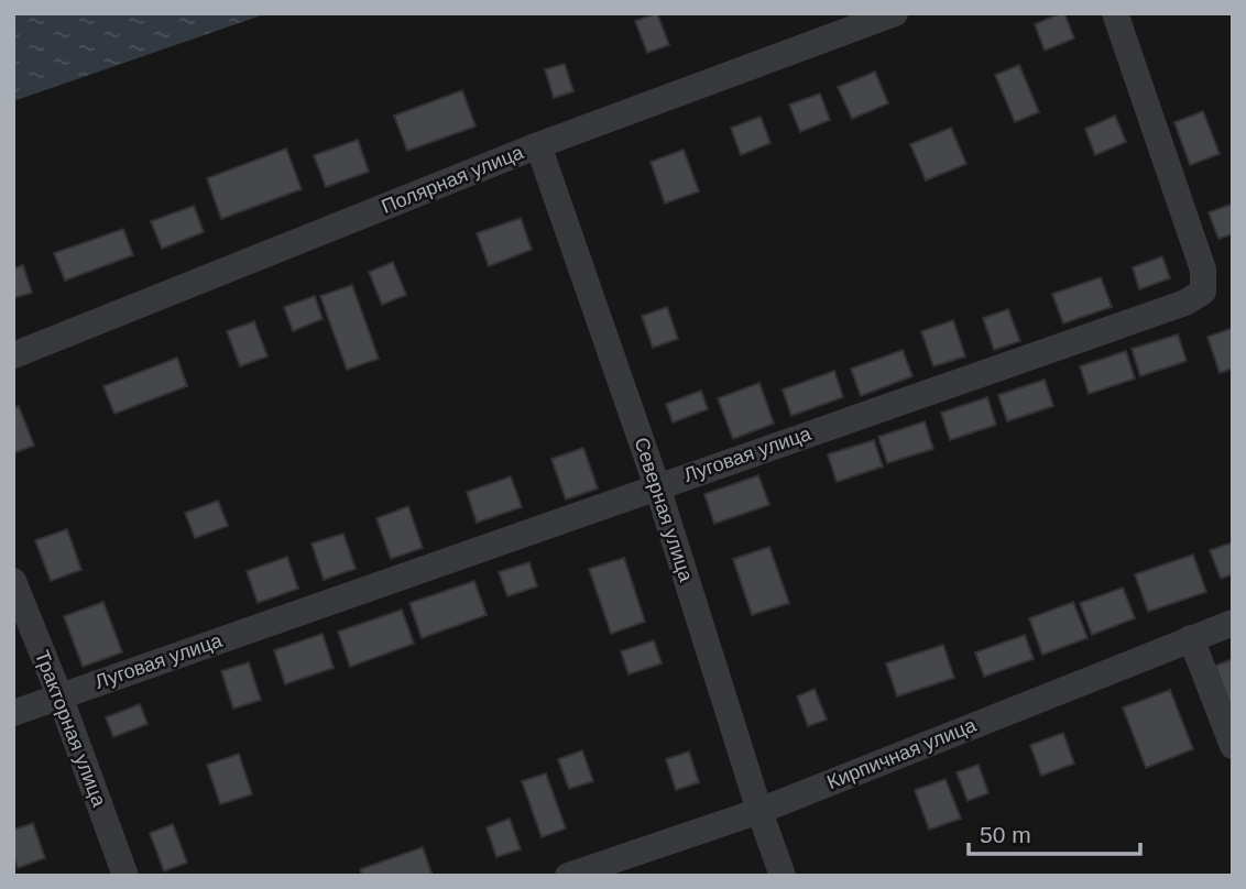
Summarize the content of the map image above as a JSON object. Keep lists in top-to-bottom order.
{
  "streets": {
    "street": [
      "Полярная улица",
      "Луговая улица",
      "Северная улица",
      "Тракторная улица",
      "Кирпичная улица"
    ]
  },
  "crossings": [
    ["Полярная улица", "Северная улица"],
    ["Луговая улица", "Северная улица"],
    ["Луговая улица", "Тракторная улица"],
    ["Северная улица", "Кирпичная улица"]
  ],
  "scale_bar": "50 m"
}
